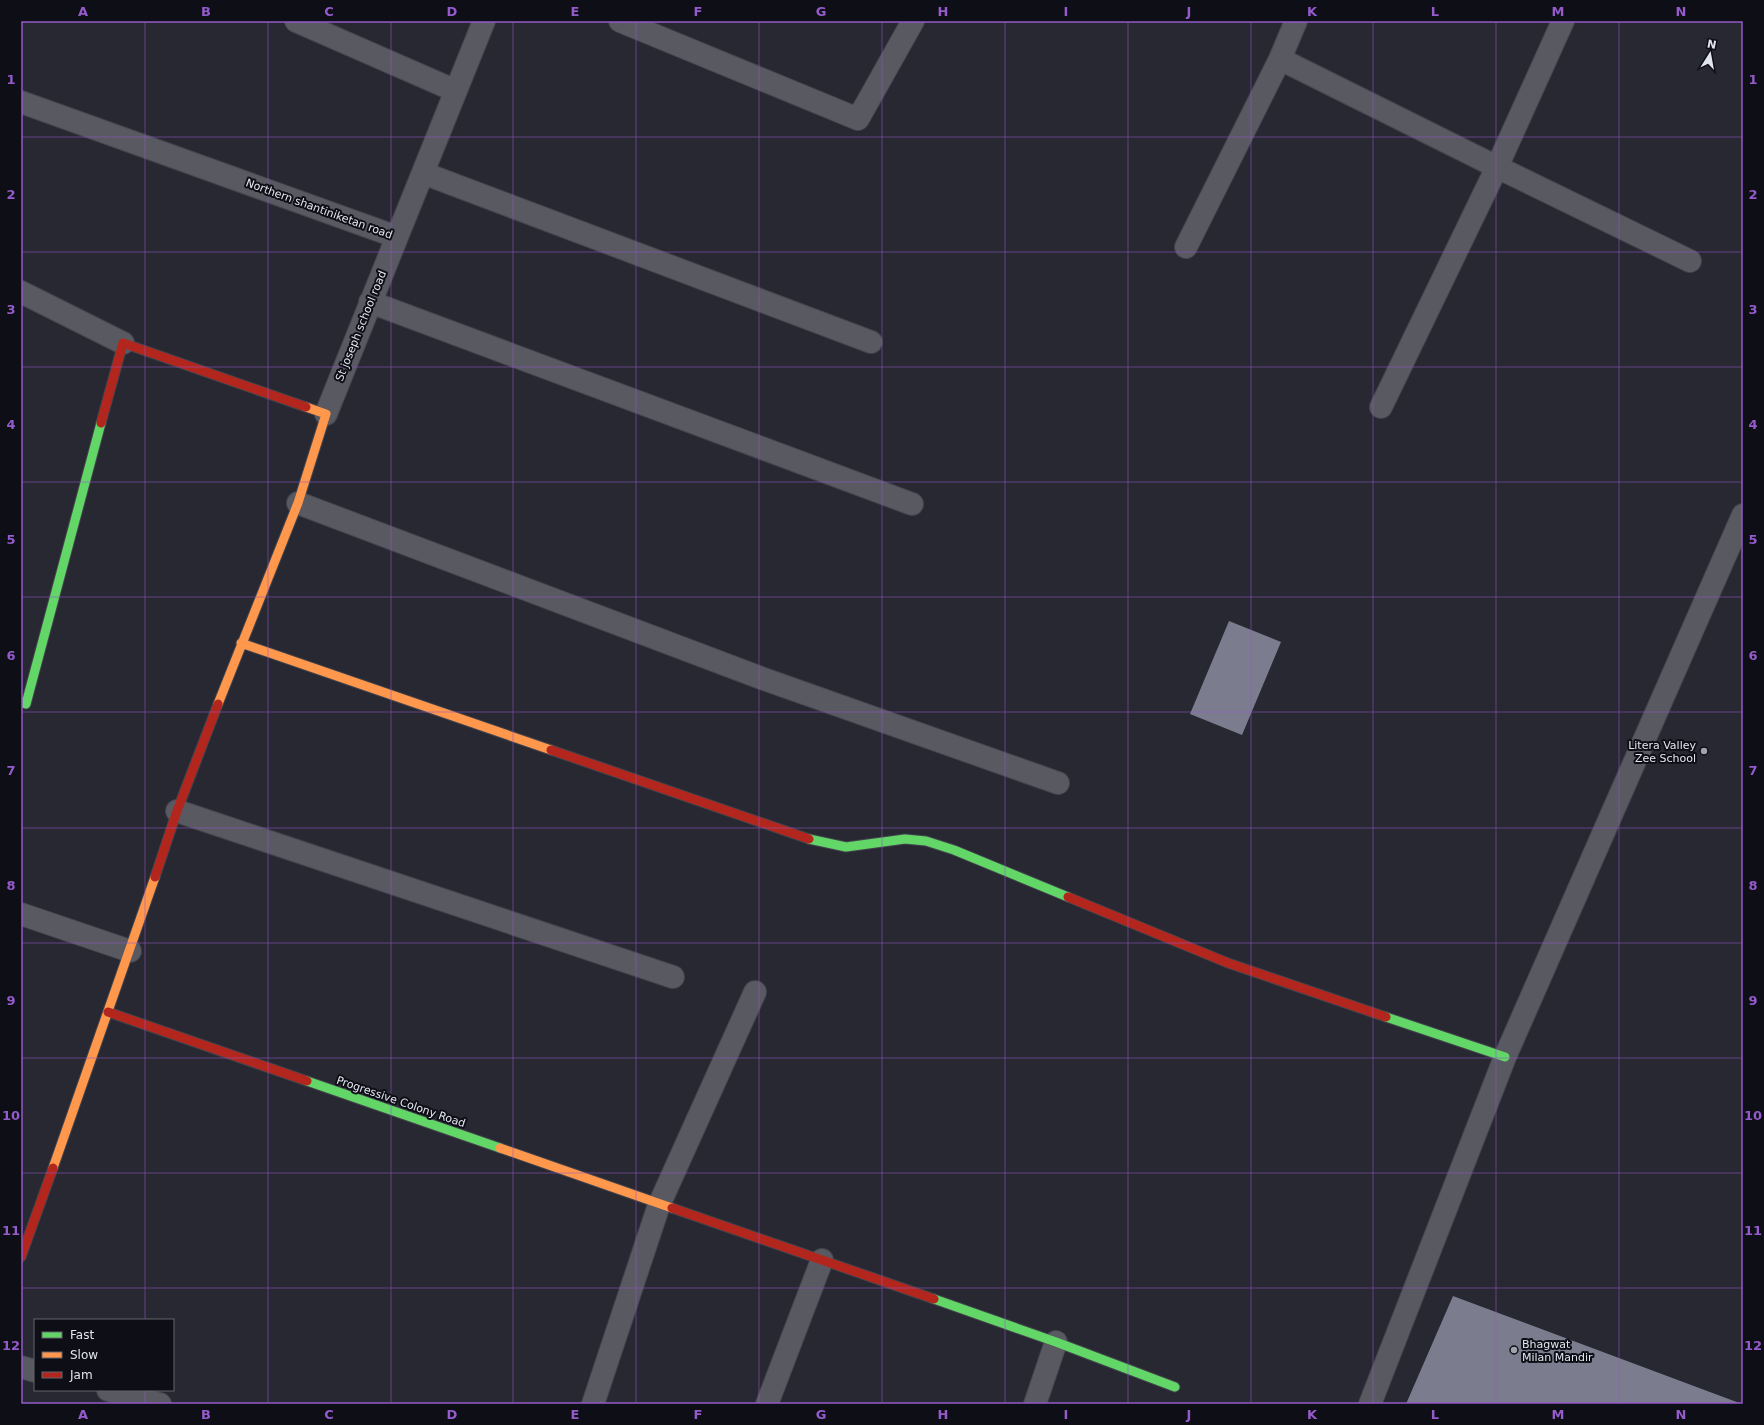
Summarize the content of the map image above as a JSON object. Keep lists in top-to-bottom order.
{
  "streets": {
    "street": ["Northern shantiniketan road", "St joseph school road", "Progressive Colony Road"]
  },
  "crossings": [
    ["Northern shantiniketan road", "St joseph school road"]
  ],
  "places": ["Litera Valley Zee School", "Bhagwat Milan Mandir"],
  "legend": ["Fast", "Slow", "Jam"],
  "north": "top",
  "grid": {
    "columns": [
      "A",
      "B",
      "C",
      "D",
      "E",
      "F",
      "G",
      "H",
      "I",
      "J",
      "K",
      "L",
      "M",
      "N"
    ],
    "rows": [
      "1",
      "2",
      "3",
      "4",
      "5",
      "6",
      "7",
      "8",
      "9",
      "10",
      "11",
      "12"
    ]
  }
}
